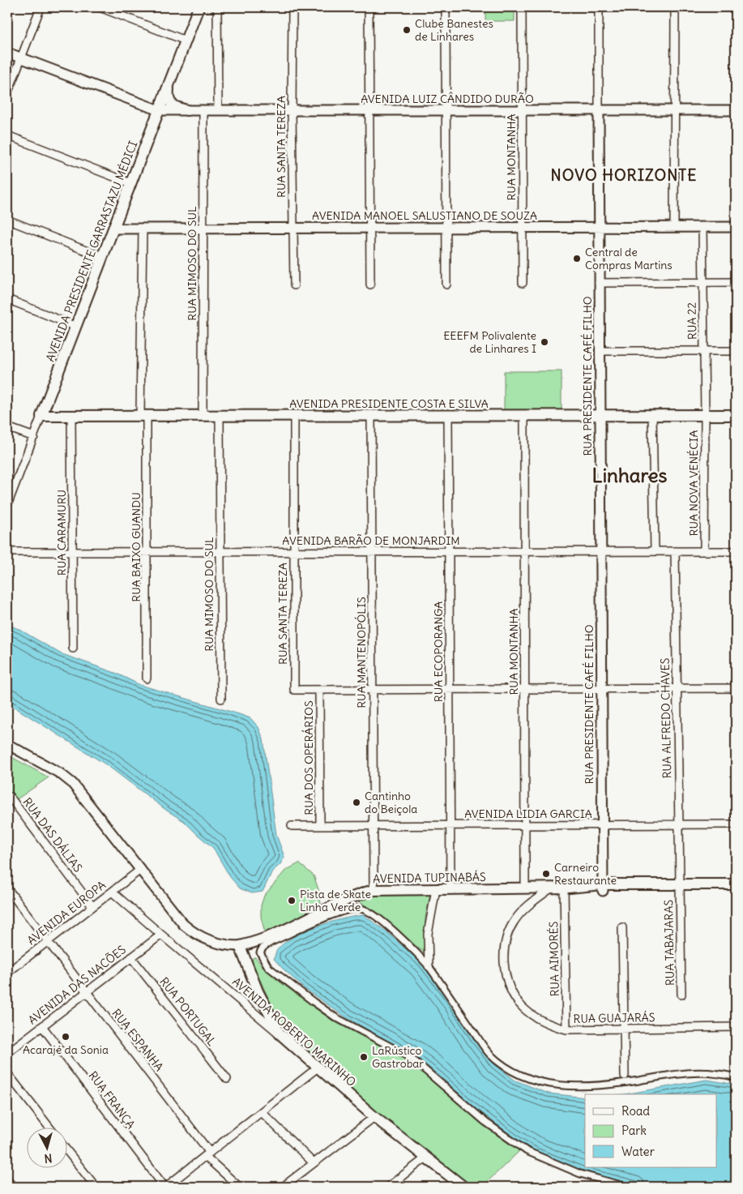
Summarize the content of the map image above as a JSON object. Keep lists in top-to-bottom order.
{
  "streets": {
    "main road": [
      "AVENIDA PRESIDENTE GARRASTAZU MÉDICI",
      "AVENIDA PRESIDENTE COSTA E SILVA",
      "AVENIDA TUPINABÁS",
      "AVENIDA ROBERTO MARINHO"
    ],
    "street": [
      "AVENIDA LUIZ CÂNDIDO DURÃO",
      "RUA SANTA TEREZA",
      "RUA MONTANHA",
      "AVENIDA MANOEL SALUSTIANO DE SOUZA",
      "RUA MIMOSO DO SUL",
      "RUA 22",
      "RUA PRESIDENTE CAFÉ FILHO",
      "RUA NOVA VENÉCIA",
      "RUA CARAMURU",
      "AVENIDA BARÃO DE MONJARDIM",
      "RUA BAIXO GUANDU",
      "RUA ECOPORANGA",
      "RUA MANTENOPÓLIS",
      "RUA ALFREDO CHAVES",
      "RUA DOS OPERÁRIOS",
      "AVENIDA LIDIA GARCIA",
      "RUA DAS DÁLIAS",
      "AVENIDA EUROPA",
      "RUA TABAJARAS",
      "RUA AIMORÉS",
      "AVENIDA DAS NACÕES",
      "RUA PORTUGAL",
      "RUA GUAJARÁS",
      "RUA ESPANHA",
      "RUA FRANÇA"
    ]
  },
  "crossings": [
    ["AVENIDA LUIZ CÂNDIDO DURÃO", "RUA SANTA TEREZA"],
    ["AVENIDA LUIZ CÂNDIDO DURÃO", "RUA MONTANHA"],
    ["AVENIDA LUIZ CÂNDIDO DURÃO", "AVENIDA PRESIDENTE GARRASTAZU MÉDICI"],
    ["AVENIDA LUIZ CÂNDIDO DURÃO", "RUA MIMOSO DO SUL"],
    ["AVENIDA LUIZ CÂNDIDO DURÃO", "RUA PRESIDENTE CAFÉ FILHO"],
    ["RUA SANTA TEREZA", "AVENIDA MANOEL SALUSTIANO DE SOUZA"],
    ["RUA SANTA TEREZA", "AVENIDA PRESIDENTE COSTA E SILVA"],
    ["RUA SANTA TEREZA", "AVENIDA BARÃO DE MONJARDIM"],
    ["RUA SANTA TEREZA", "RUA DOS OPERÁRIOS"],
    ["RUA MONTANHA", "AVENIDA MANOEL SALUSTIANO DE SOUZA"],
    ["RUA MONTANHA", "AVENIDA PRESIDENTE COSTA E SILVA"],
    ["RUA MONTANHA", "AVENIDA BARÃO DE MONJARDIM"],
    ["RUA MONTANHA", "AVENIDA LIDIA GARCIA"],
    ["RUA MONTANHA", "AVENIDA TUPINABÁS"],
    ["AVENIDA MANOEL SALUSTIANO DE SOUZA", "AVENIDA PRESIDENTE GARRASTAZU MÉDICI"],
    ["AVENIDA MANOEL SALUSTIANO DE SOUZA", "RUA MIMOSO DO SUL"],
    ["AVENIDA MANOEL SALUSTIANO DE SOUZA", "RUA 22"],
    ["AVENIDA MANOEL SALUSTIANO DE SOUZA", "RUA PRESIDENTE CAFÉ FILHO"],
    ["AVENIDA MANOEL SALUSTIANO DE SOUZA", "RUA BAIXO GUANDU"],
    ["AVENIDA PRESIDENTE GARRASTAZU MÉDICI", "AVENIDA PRESIDENTE COSTA E SILVA"],
    ["RUA MIMOSO DO SUL", "AVENIDA PRESIDENTE COSTA E SILVA"],
    ["RUA MIMOSO DO SUL", "AVENIDA BARÃO DE MONJARDIM"],
    ["RUA 22", "AVENIDA PRESIDENTE COSTA E SILVA"],
    ["RUA 22", "RUA NOVA VENÉCIA"],
    ["RUA PRESIDENTE CAFÉ FILHO", "AVENIDA PRESIDENTE COSTA E SILVA"],
    ["RUA PRESIDENTE CAFÉ FILHO", "AVENIDA BARÃO DE MONJARDIM"],
    ["RUA PRESIDENTE CAFÉ FILHO", "AVENIDA LIDIA GARCIA"],
    ["RUA PRESIDENTE CAFÉ FILHO", "AVENIDA TUPINABÁS"],
    ["AVENIDA PRESIDENTE COSTA E SILVA", "RUA NOVA VENÉCIA"],
    ["AVENIDA PRESIDENTE COSTA E SILVA", "RUA CARAMURU"],
    ["AVENIDA PRESIDENTE COSTA E SILVA", "RUA BAIXO GUANDU"],
    ["AVENIDA PRESIDENTE COSTA E SILVA", "RUA ECOPORANGA"],
    ["AVENIDA PRESIDENTE COSTA E SILVA", "RUA MANTENOPÓLIS"],
    ["RUA NOVA VENÉCIA", "AVENIDA BARÃO DE MONJARDIM"],
    ["RUA CARAMURU", "AVENIDA BARÃO DE MONJARDIM"],
    ["AVENIDA BARÃO DE MONJARDIM", "RUA BAIXO GUANDU"],
    ["AVENIDA BARÃO DE MONJARDIM", "RUA ECOPORANGA"],
    ["AVENIDA BARÃO DE MONJARDIM", "RUA MANTENOPÓLIS"],
    ["AVENIDA BARÃO DE MONJARDIM", "RUA ALFREDO CHAVES"],
    ["RUA ECOPORANGA", "AVENIDA LIDIA GARCIA"],
    ["RUA ECOPORANGA", "AVENIDA TUPINABÁS"],
    ["RUA MANTENOPÓLIS", "AVENIDA LIDIA GARCIA"],
    ["RUA MANTENOPÓLIS", "AVENIDA TUPINABÁS"],
    ["RUA ALFREDO CHAVES", "AVENIDA LIDIA GARCIA"],
    ["RUA ALFREDO CHAVES", "AVENIDA TUPINABÁS"],
    ["RUA ALFREDO CHAVES", "RUA TABAJARAS"],
    ["RUA DOS OPERÁRIOS", "AVENIDA LIDIA GARCIA"],
    ["RUA DAS DÁLIAS", "AVENIDA EUROPA"],
    ["AVENIDA TUPINABÁS", "AVENIDA EUROPA"],
    ["AVENIDA TUPINABÁS", "RUA TABAJARAS"],
    ["AVENIDA TUPINABÁS", "RUA AIMORÉS"],
    ["AVENIDA TUPINABÁS", "RUA GUAJARÁS"],
    ["AVENIDA EUROPA", "AVENIDA ROBERTO MARINHO"],
    ["AVENIDA EUROPA", "RUA ESPANHA"],
    ["RUA AIMORÉS", "RUA GUAJARÁS"],
    ["AVENIDA DAS NACÕES", "RUA PORTUGAL"],
    ["AVENIDA DAS NACÕES", "AVENIDA ROBERTO MARINHO"],
    ["AVENIDA DAS NACÕES", "RUA ESPANHA"],
    ["AVENIDA DAS NACÕES", "RUA FRANÇA"]
  ],
  "districts": ["NOVO HORIZONTE", "Linhares"],
  "places": [
    "Clube Banestes de Linhares",
    "Central de Compras Martins",
    "EEEFM Polivalente de Linhares I",
    "Cantinho do Beiçola",
    "Carneiro Restaurante",
    "Pista de Skate Linha Verde",
    "Acarajé da Sonia",
    "LaRústico Gastrobar"
  ],
  "legend": ["Road", "Park", "Water"],
  "north": "bottom"
}
